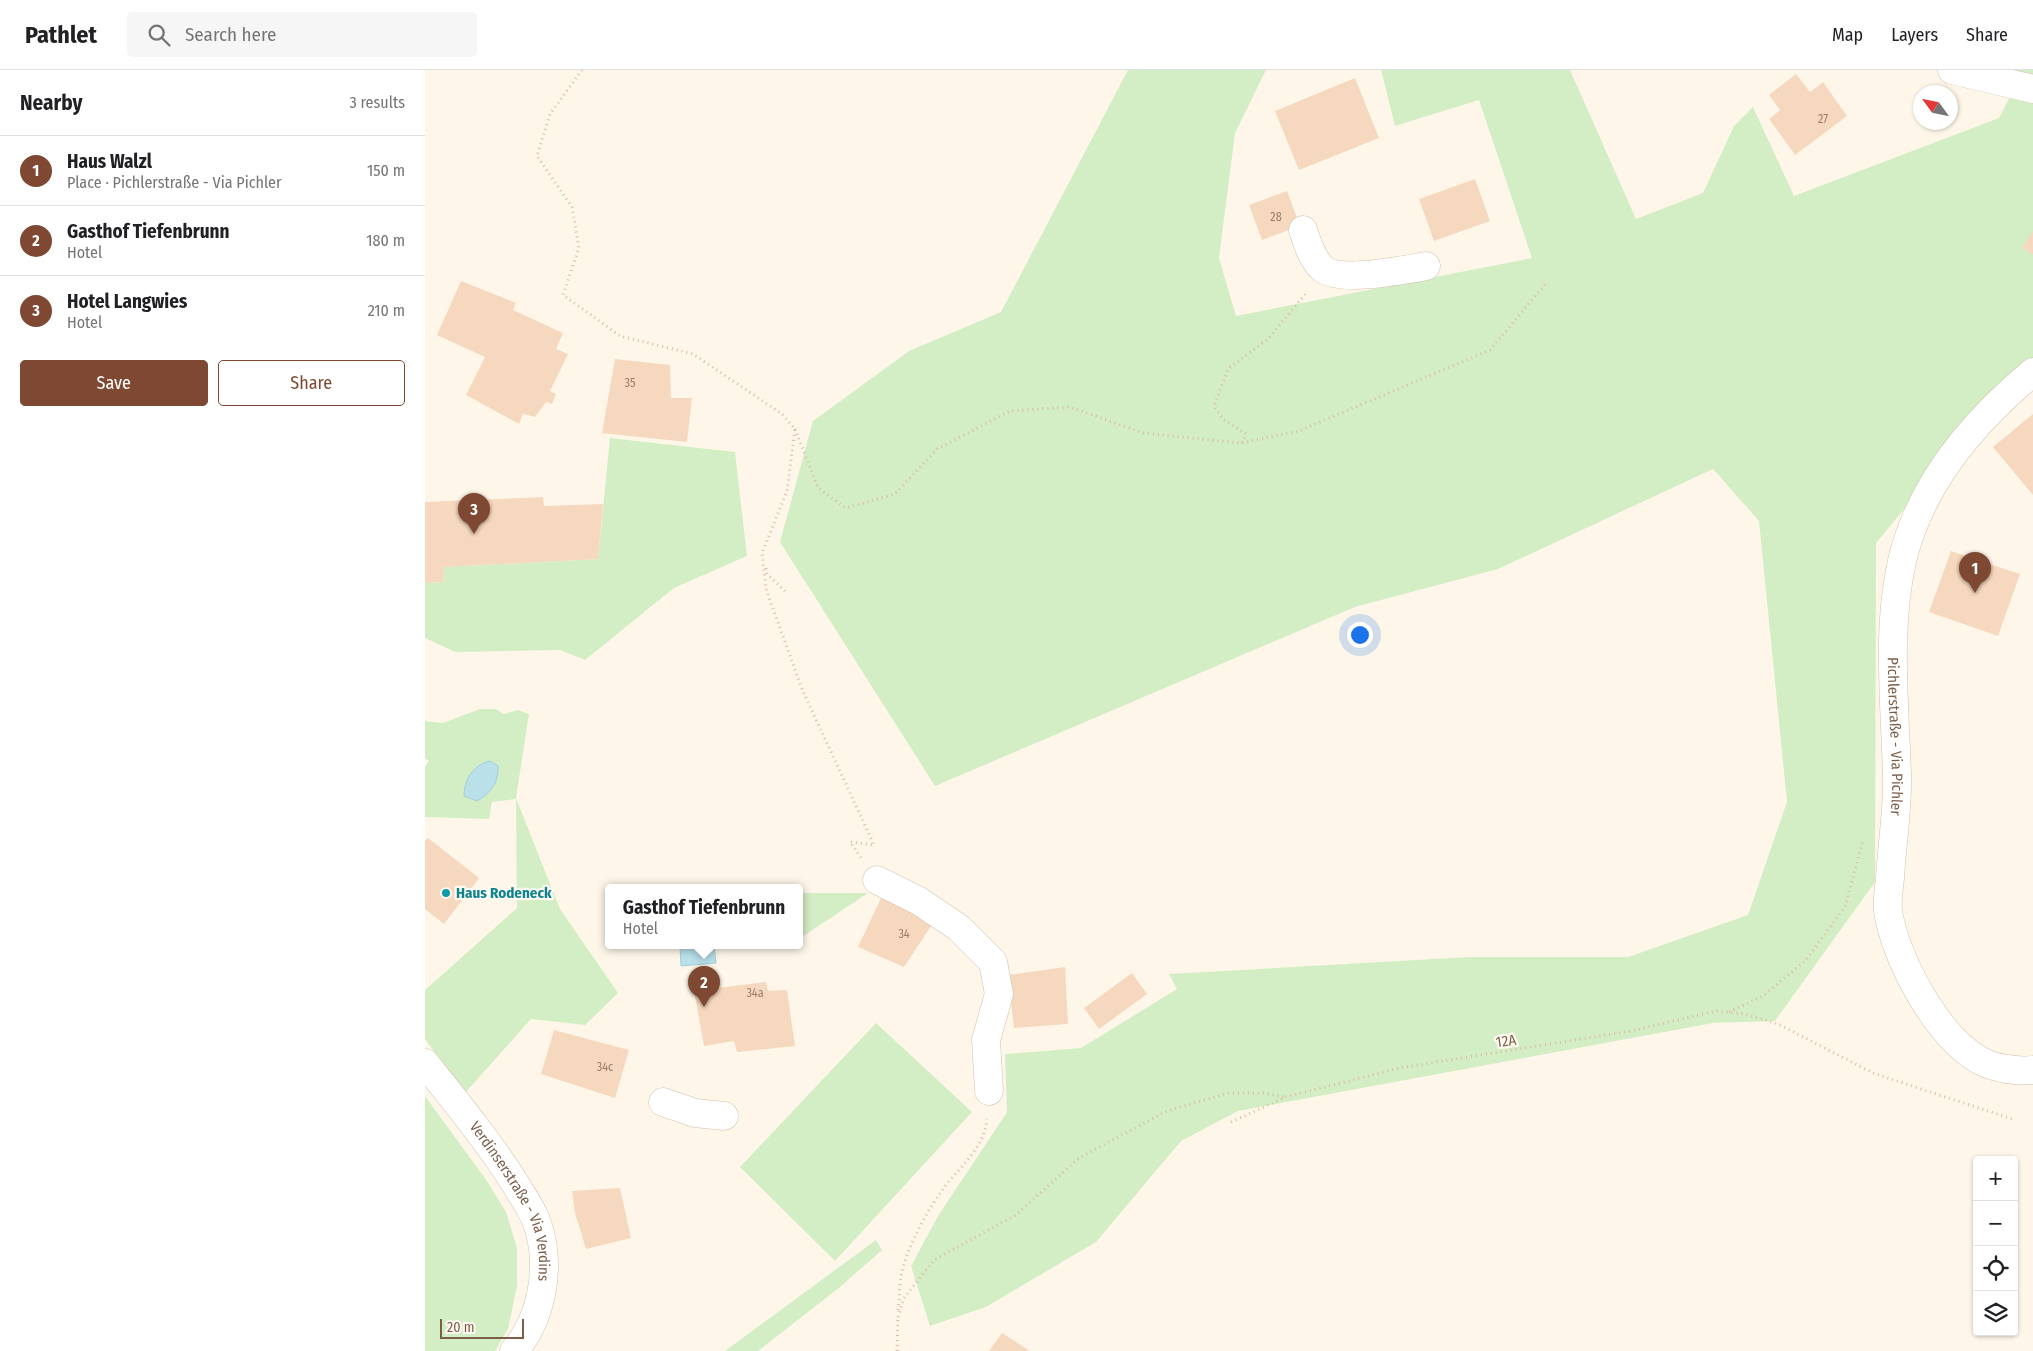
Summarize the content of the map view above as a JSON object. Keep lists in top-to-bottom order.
{
  "streets": {
    "street": ["Pichlerstraße - Via Pichler", "Verdinserstraße - Via Verdins"],
    "path": ["12A"]
  },
  "places": ["Haus Rodeneck"],
  "house_numbers": [
    "27",
    "28",
    "35",
    "34",
    "34a",
    "34c"
  ],
  "scale_bar": "20 m",
  "north": "top left",
  "page": {
    "header": "Pathlet",
    "search": "Search here",
    "nav": ["Map", "Layers", "Share"],
    "heading": ["Nearby", "3 results"],
    "list": [
      {
        "mark": "1",
        "name": "Haus Walzl",
        "note": "Place · Pichlerstraße - Via Pichler",
        "value": "150 m"
      },
      {
        "mark": "2",
        "name": "Gasthof Tiefenbrunn",
        "note": "Hotel",
        "value": "180 m"
      },
      {
        "mark": "3",
        "name": "Hotel Langwies",
        "note": "Hotel",
        "value": "210 m"
      }
    ],
    "buttons": ["Save", "Share"],
    "pins": ["3", "1", "2"],
    "popup": ["Gasthof Tiefenbrunn", "Hotel"],
    "map_buttons": ["+", "−"],
    "scale": "20 m"
  }
}
